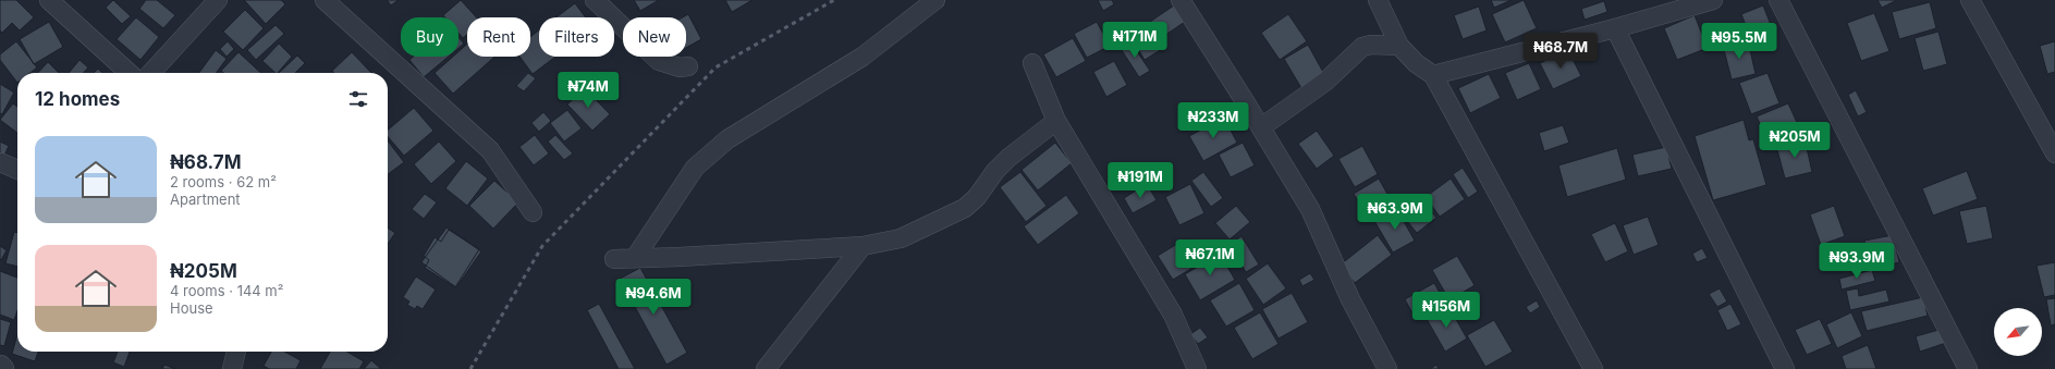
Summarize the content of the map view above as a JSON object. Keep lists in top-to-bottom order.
{
  "north": "bottom left",
  "page": {
    "chip": [
      "Buy",
      "Rent",
      "Filters",
      "New"
    ],
    "price": [
      "₦171M",
      "₦95.5M",
      "₦68.7M",
      "₦74M",
      "₦233M",
      "₦205M",
      "₦191M",
      "₦63.9M",
      "₦67.1M",
      "₦93.9M",
      "₦94.6M",
      "₦156M"
    ],
    "heading": "12 homes",
    "list": [
      {
        "name": "₦68.7M",
        "note": "2 rooms · 62 m² · Apartment"
      },
      {
        "name": "₦205M",
        "note": "4 rooms · 144 m² · House"
      }
    ]
  }
}
